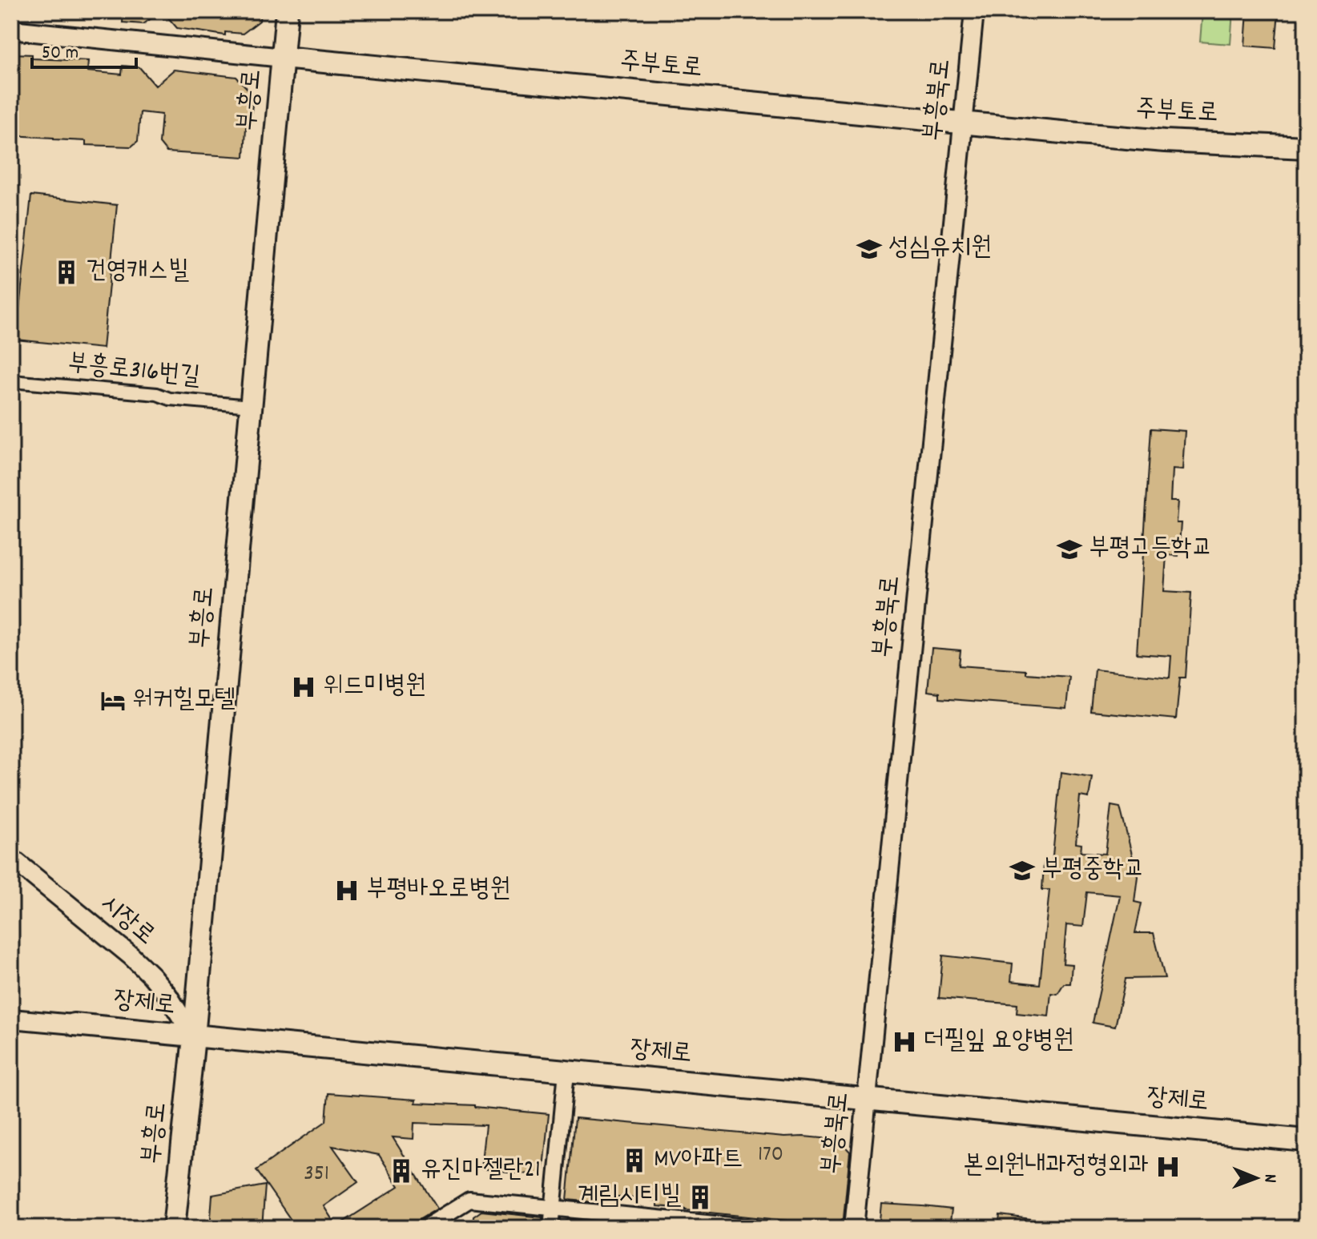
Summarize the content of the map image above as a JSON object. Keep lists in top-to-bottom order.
{
  "streets": {
    "main road": ["주부토로", "부흥로", "장제로"],
    "street": ["부흥북로", "부흥로316번길", "시장로"]
  },
  "crossings": [
    ["주부토로", "부흥로"],
    ["주부토로", "부흥북로"],
    ["부흥로", "부흥로316번길"],
    ["부흥로", "시장로"],
    ["부흥로", "장제로"],
    ["부흥북로", "장제로"],
    ["시장로", "장제로"]
  ],
  "places": {
    "school or university": ["성심유치원", "부평고등학교", "부평중학교"],
    "building": [
      "건영캐스빌",
      "MV아파트",
      "유진마젤란21",
      "계림시티빌"
    ],
    "hospital": [
      "위드미병원",
      "부평바오로병원",
      "더필잎 요양병원",
      "본의원내과정형외과"
    ],
    "hotel": ["워커힐모텔"]
  },
  "house_numbers": ["170", "351"],
  "scale_bar": "50 m",
  "north": "right"
}
